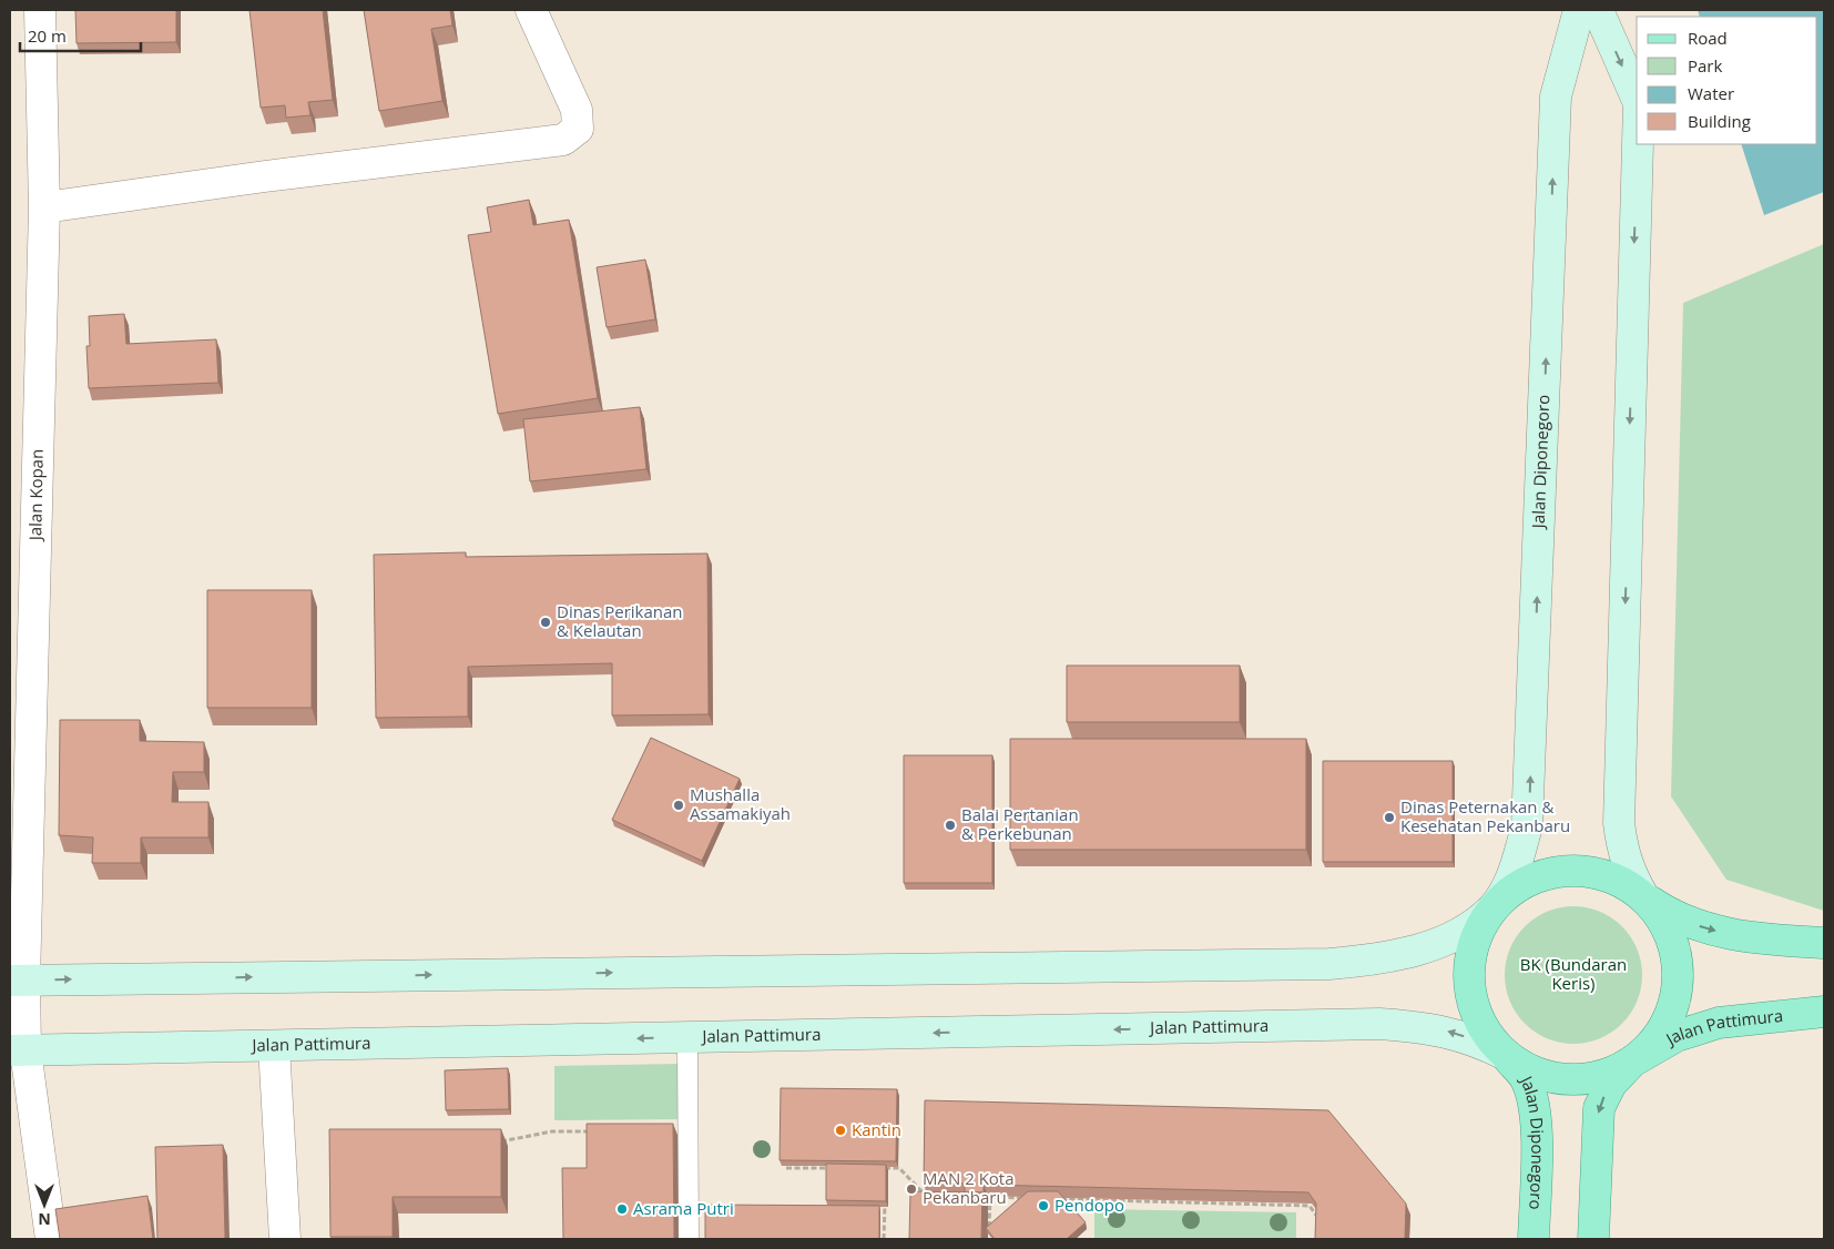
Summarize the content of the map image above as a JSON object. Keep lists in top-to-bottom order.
{
  "streets": {
    "main road": ["Jalan Diponegoro", "Jalan Pattimura"],
    "street": ["Jalan Kopan"]
  },
  "crossings": [
    ["Jalan Diponegoro", "Jalan Pattimura"],
    ["Jalan Kopan", "Jalan Pattimura"]
  ],
  "parks": ["BK (Bundaran Keris)"],
  "places": [
    "Dinas Perikanan & Kelautan",
    "Mushalla Assamakiyah",
    "Dinas Peternakan & Kesehatan Pekanbaru",
    "Balai Pertanian & Perkebunan",
    "Kantin",
    "MAN 2 Kota Pekanbaru",
    "Pendopo",
    "Asrama Putri"
  ],
  "legend": [
    "Road",
    "Park",
    "Water",
    "Building"
  ],
  "scale_bar": "20 m",
  "north": "bottom"
}
